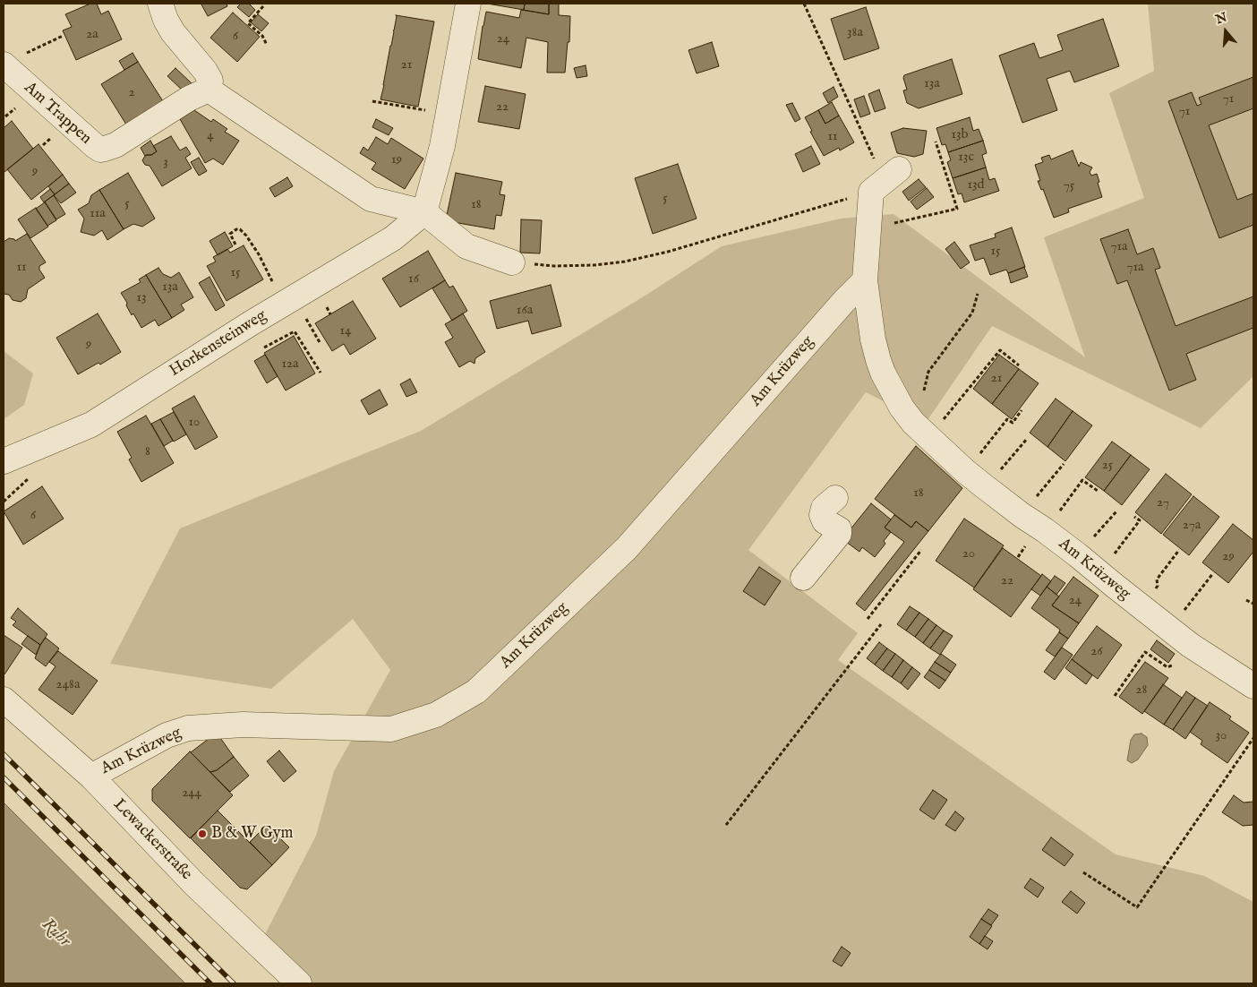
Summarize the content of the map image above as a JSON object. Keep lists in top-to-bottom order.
{
  "streets": {
    "street": [
      "Am Trappen",
      "Horkensteinweg",
      "Am Krüzweg",
      "Lewackerstraße"
    ]
  },
  "crossings": [
    ["Am Krüzweg", "Lewackerstraße"]
  ],
  "water": ["Ruhr"],
  "places": ["B & W Gym"],
  "house_numbers": [
    "38a",
    "2a",
    "6",
    "24",
    "21",
    "13a",
    "2",
    "71",
    "22",
    "71",
    "13b",
    "4",
    "11",
    "13c",
    "19",
    "3",
    "9",
    "13d",
    "75",
    "5",
    "5",
    "18",
    "11a",
    "71a",
    "15",
    "11",
    "71a",
    "15",
    "16",
    "13a",
    "13",
    "16a",
    "14",
    "9",
    "12a",
    "21",
    "10",
    "8",
    "25",
    "18",
    "27",
    "6",
    "27a",
    "20",
    "29",
    "22",
    "24",
    "26",
    "248a",
    "28",
    "30",
    "244"
  ],
  "north": "top"
}
